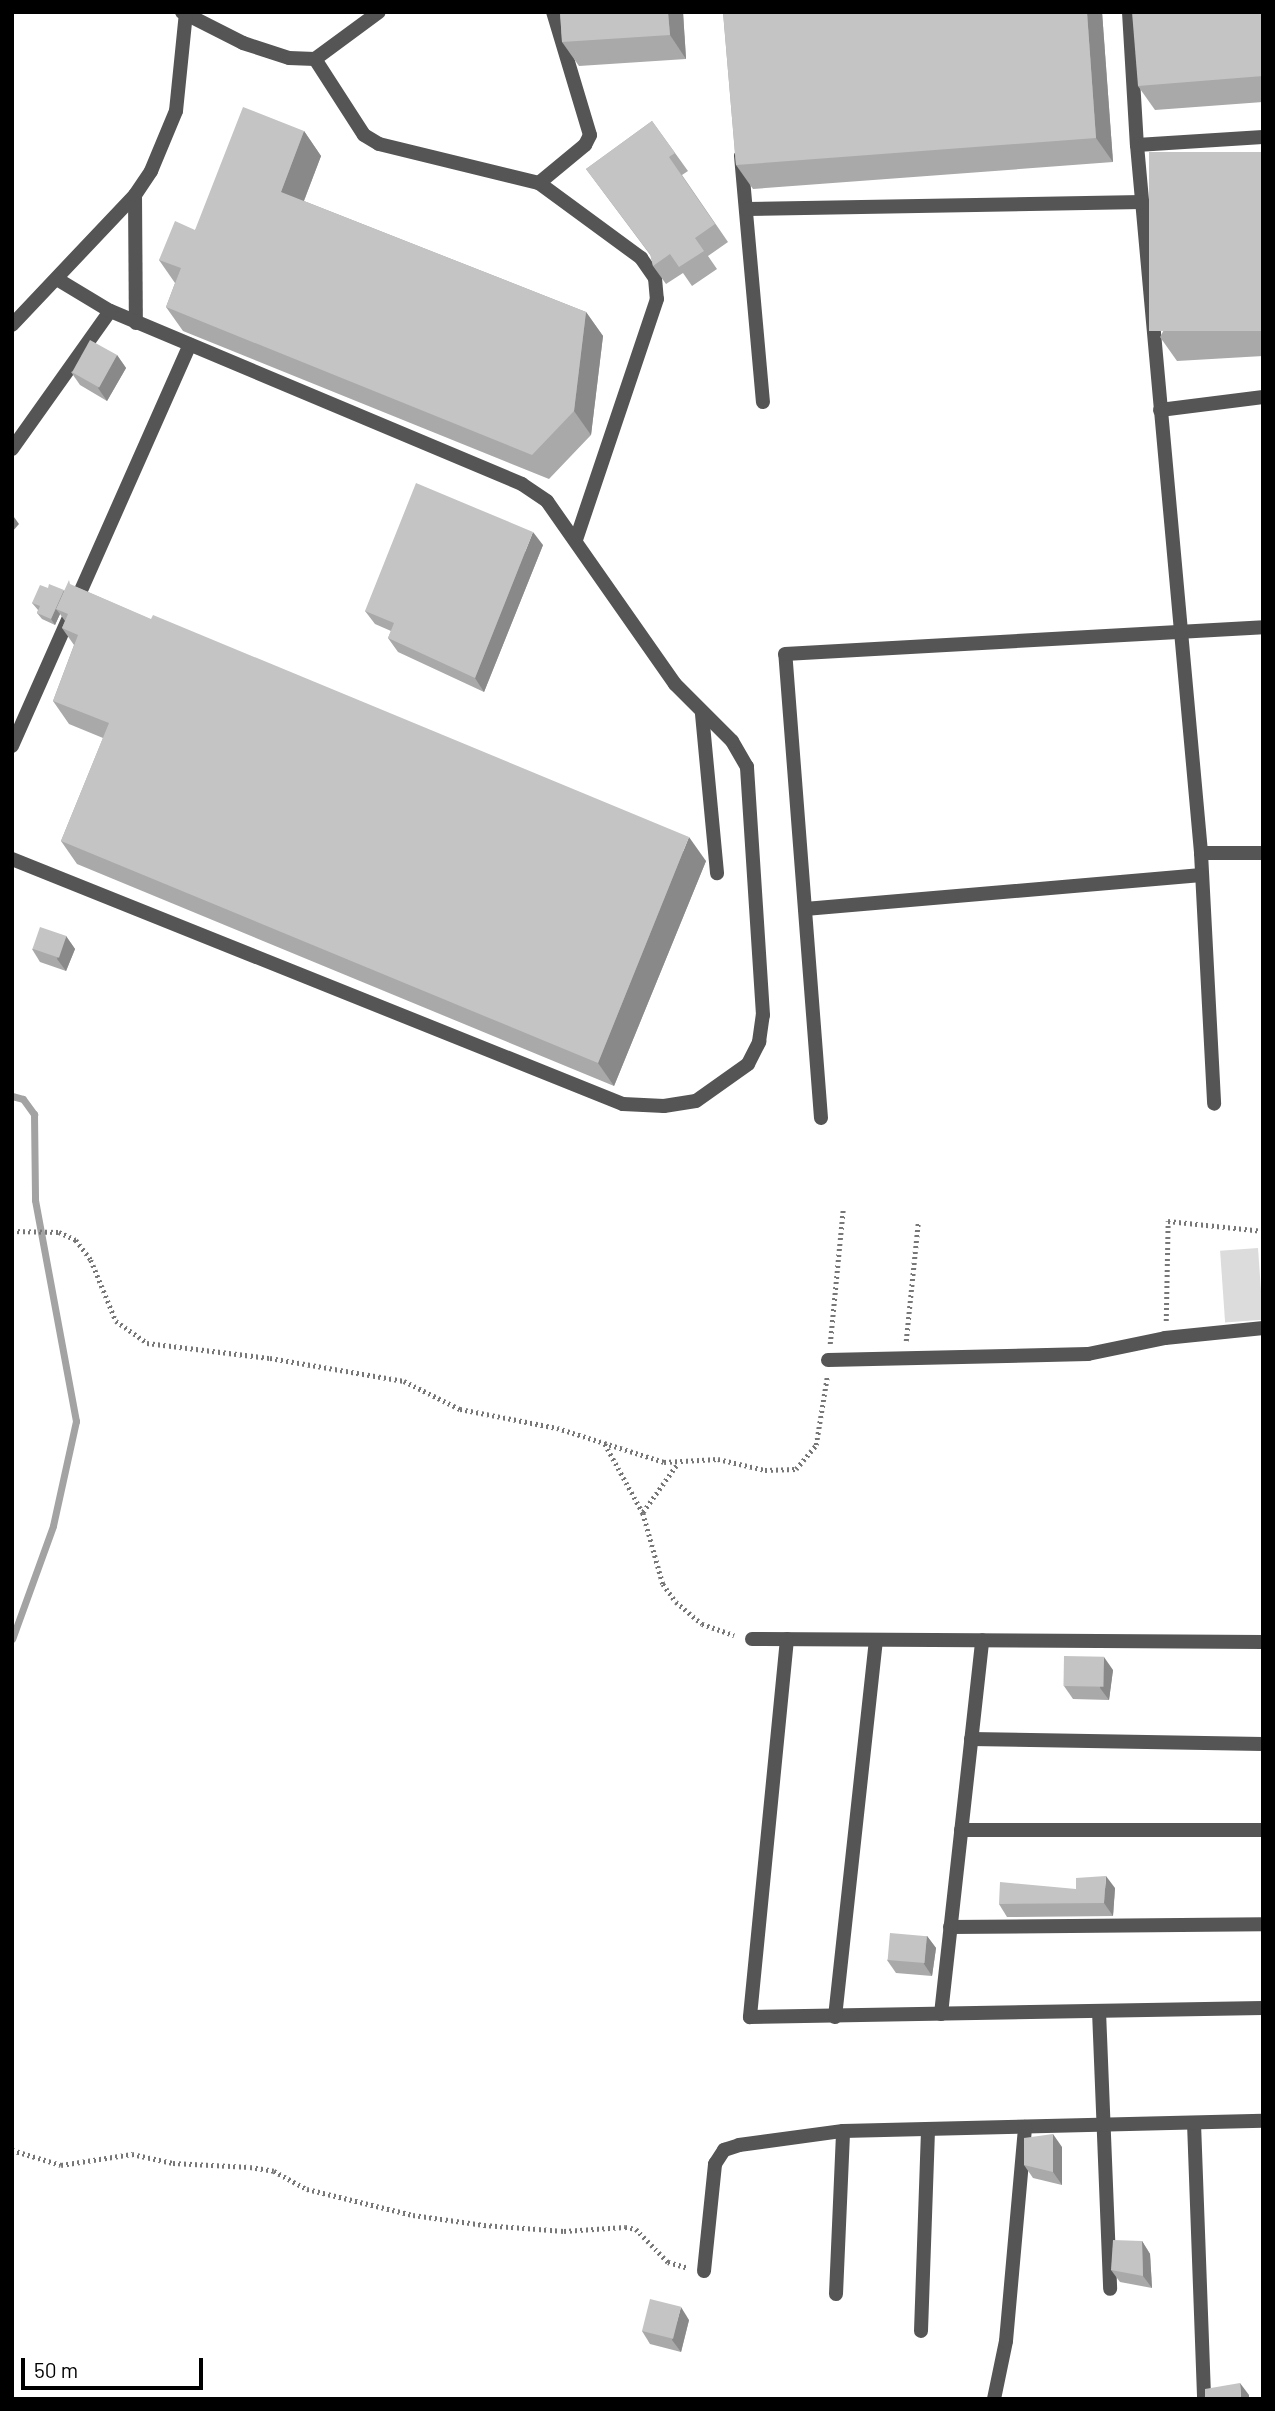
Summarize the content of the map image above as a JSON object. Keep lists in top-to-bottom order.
{
  "scale_bar": "50 m"
}
